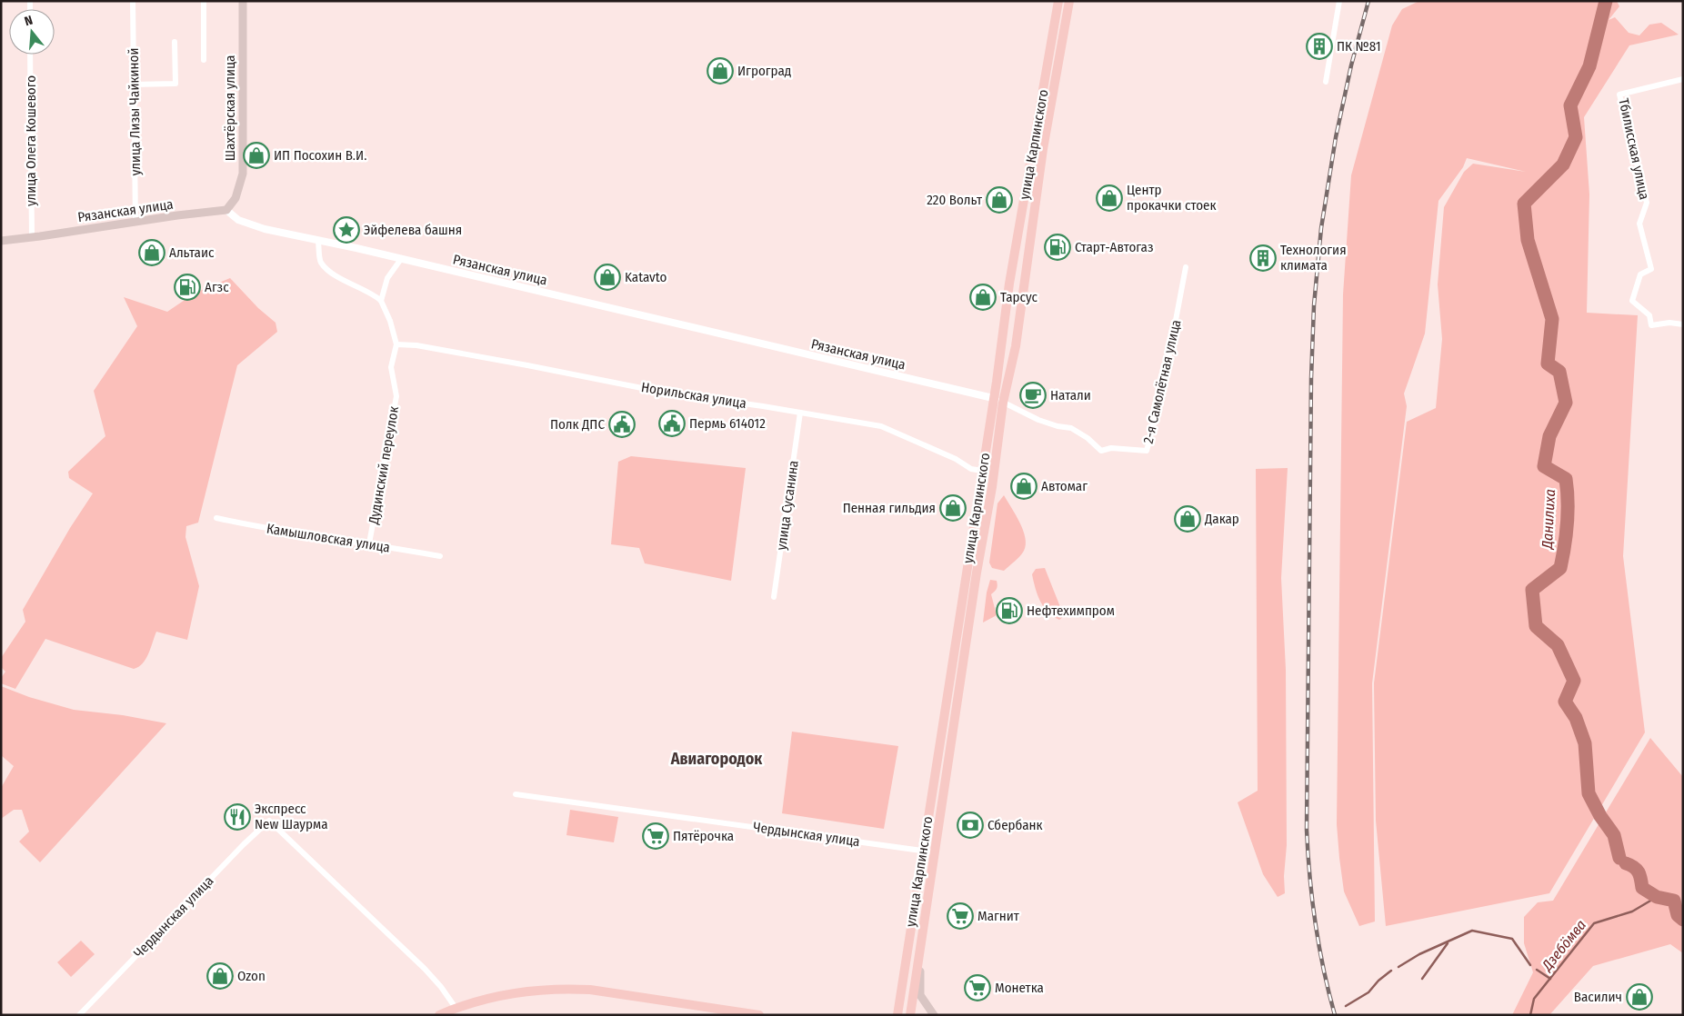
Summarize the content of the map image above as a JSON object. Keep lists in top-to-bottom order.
{
  "streets": {
    "main road": ["Шахтёрская улица", "улица Карпинского", "Рязанская улица"],
    "street": [
      "улица Лизы Чайкиной",
      "улица Олега Кошевого",
      "Тбилисская улица",
      "2-я Самолётная улица",
      "Норильская улица",
      "Дудинский переулок",
      "улица Сусанина",
      "Камышловская улица",
      "Чердынская улица"
    ]
  },
  "crossings": [
    ["Шахтёрская улица", "Рязанская улица"],
    ["улица Лизы Чайкиной", "Рязанская улица"],
    ["улица Олега Кошевого", "Рязанская улица"],
    ["улица Карпинского", "Рязанская улица"],
    ["улица Карпинского", "2-я Самолётная улица"],
    ["улица Карпинского", "Норильская улица"],
    ["улица Карпинского", "Чердынская улица"],
    ["Норильская улица", "Дудинский переулок"],
    ["Норильская улица", "улица Сусанина"],
    ["Дудинский переулок", "Камышловская улица"]
  ],
  "districts": ["Авиагородок"],
  "water": ["Данилиха", "Дзебӧмва"],
  "places": {
    "building": ["ПК №81", "Технология климата"],
    "shop": [
      "Игроград",
      "ИП Посохин В.И.",
      "Центр прокачки стоек",
      "220 Вольт",
      "Альтаис",
      "Katavto",
      "Тарсус",
      "Автомаг",
      "Пенная гильдия",
      "Дакар",
      "Ozon",
      "Василич"
    ],
    "place": ["Эйфелева башня"],
    "fuel station": ["Старт-Автогаз", "Агзс", "Нефтехимпром"],
    "cafe": ["Натали"],
    "public building": ["Пермь 614012", "Полк ДПС"],
    "restaurant": ["Экспресс New Шаурма"],
    "bank": ["Сбербанк"],
    "supermarket": ["Пятёрочка", "Магнит", "Монетка"]
  },
  "north": "top"
}
